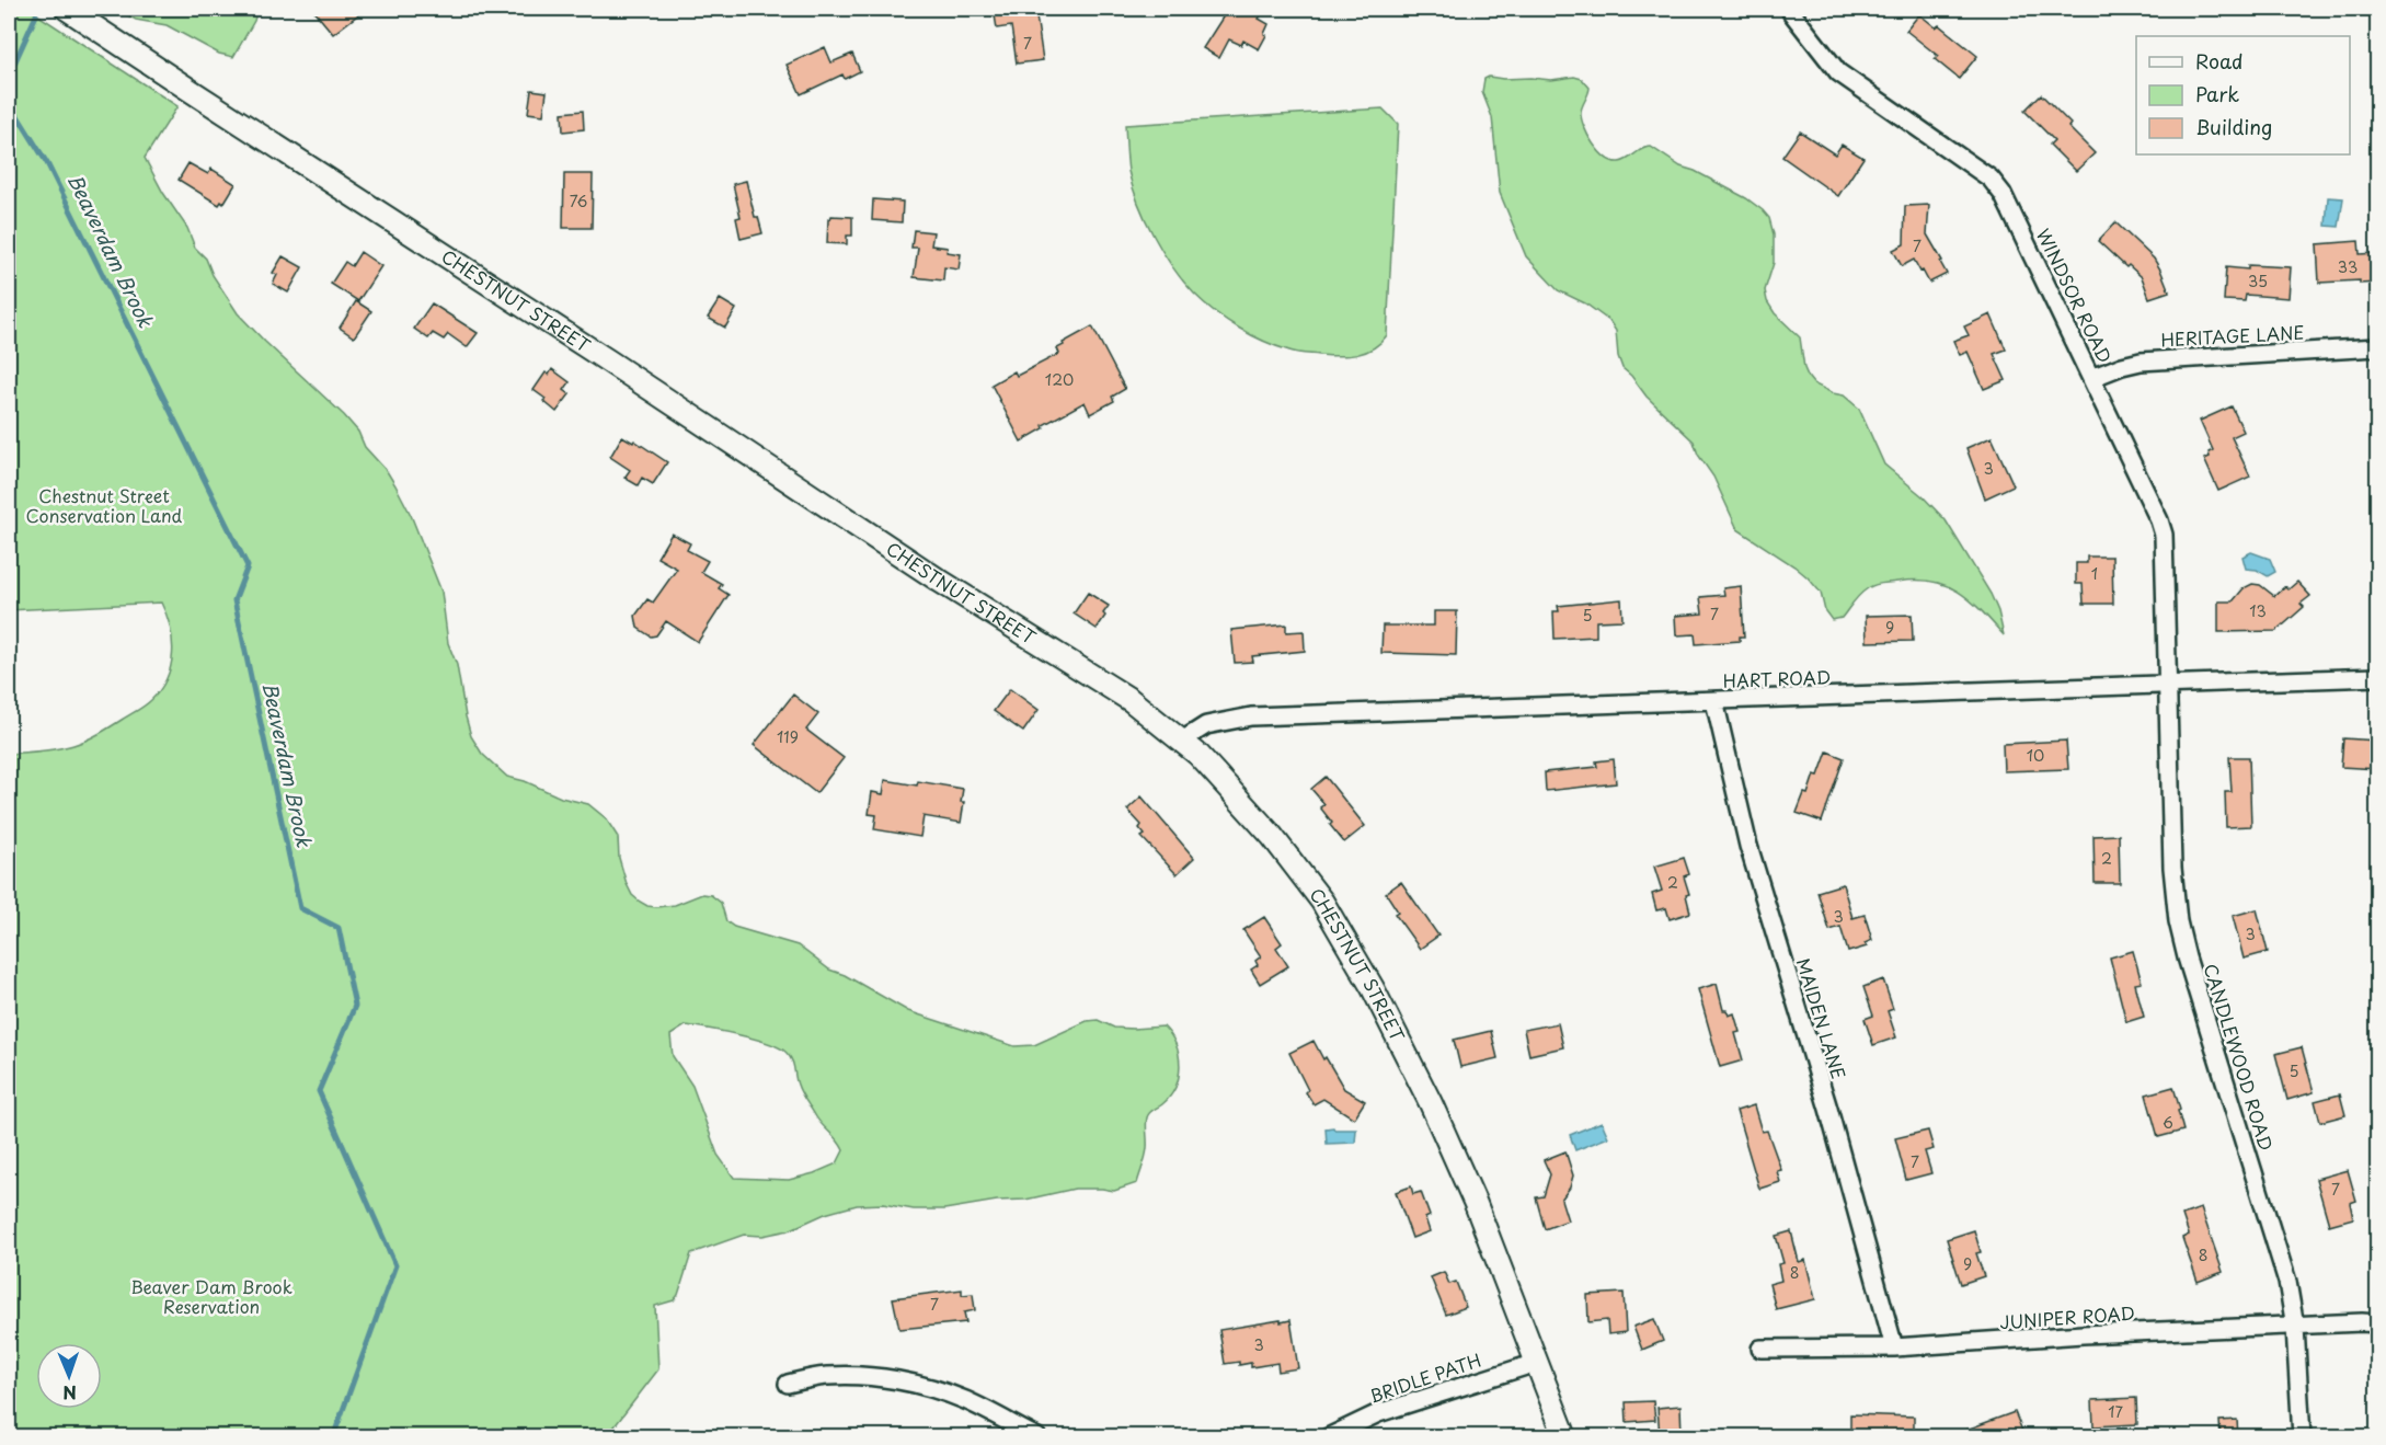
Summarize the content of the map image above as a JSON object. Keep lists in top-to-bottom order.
{
  "streets": {
    "street": [
      "WINDSOR ROAD",
      "CHESTNUT STREET",
      "HERITAGE LANE",
      "HART ROAD",
      "MAIDEN LANE",
      "CANDLEWOOD ROAD",
      "JUNIPER ROAD",
      "BRIDLE PATH"
    ]
  },
  "crossings": [
    ["WINDSOR ROAD", "HERITAGE LANE"],
    ["WINDSOR ROAD", "HART ROAD"],
    ["WINDSOR ROAD", "CANDLEWOOD ROAD"],
    ["CHESTNUT STREET", "HART ROAD"],
    ["CHESTNUT STREET", "BRIDLE PATH"],
    ["HART ROAD", "MAIDEN LANE"],
    ["HART ROAD", "CANDLEWOOD ROAD"],
    ["MAIDEN LANE", "JUNIPER ROAD"],
    ["CANDLEWOOD ROAD", "JUNIPER ROAD"]
  ],
  "water": ["Beaverdam Brook"],
  "parks": ["Chestnut Street Conservation Land", "Beaver Dam Brook Reservation"],
  "house_numbers": [
    "7",
    "76",
    "7",
    "33",
    "35",
    "120",
    "3",
    "1",
    "13",
    "7",
    "5",
    "9",
    "119",
    "10",
    "2",
    "2",
    "3",
    "3",
    "5",
    "6",
    "7",
    "7",
    "8",
    "9",
    "8",
    "7",
    "3",
    "17"
  ],
  "legend": ["Road", "Park", "Building"],
  "north": "bottom"
}
